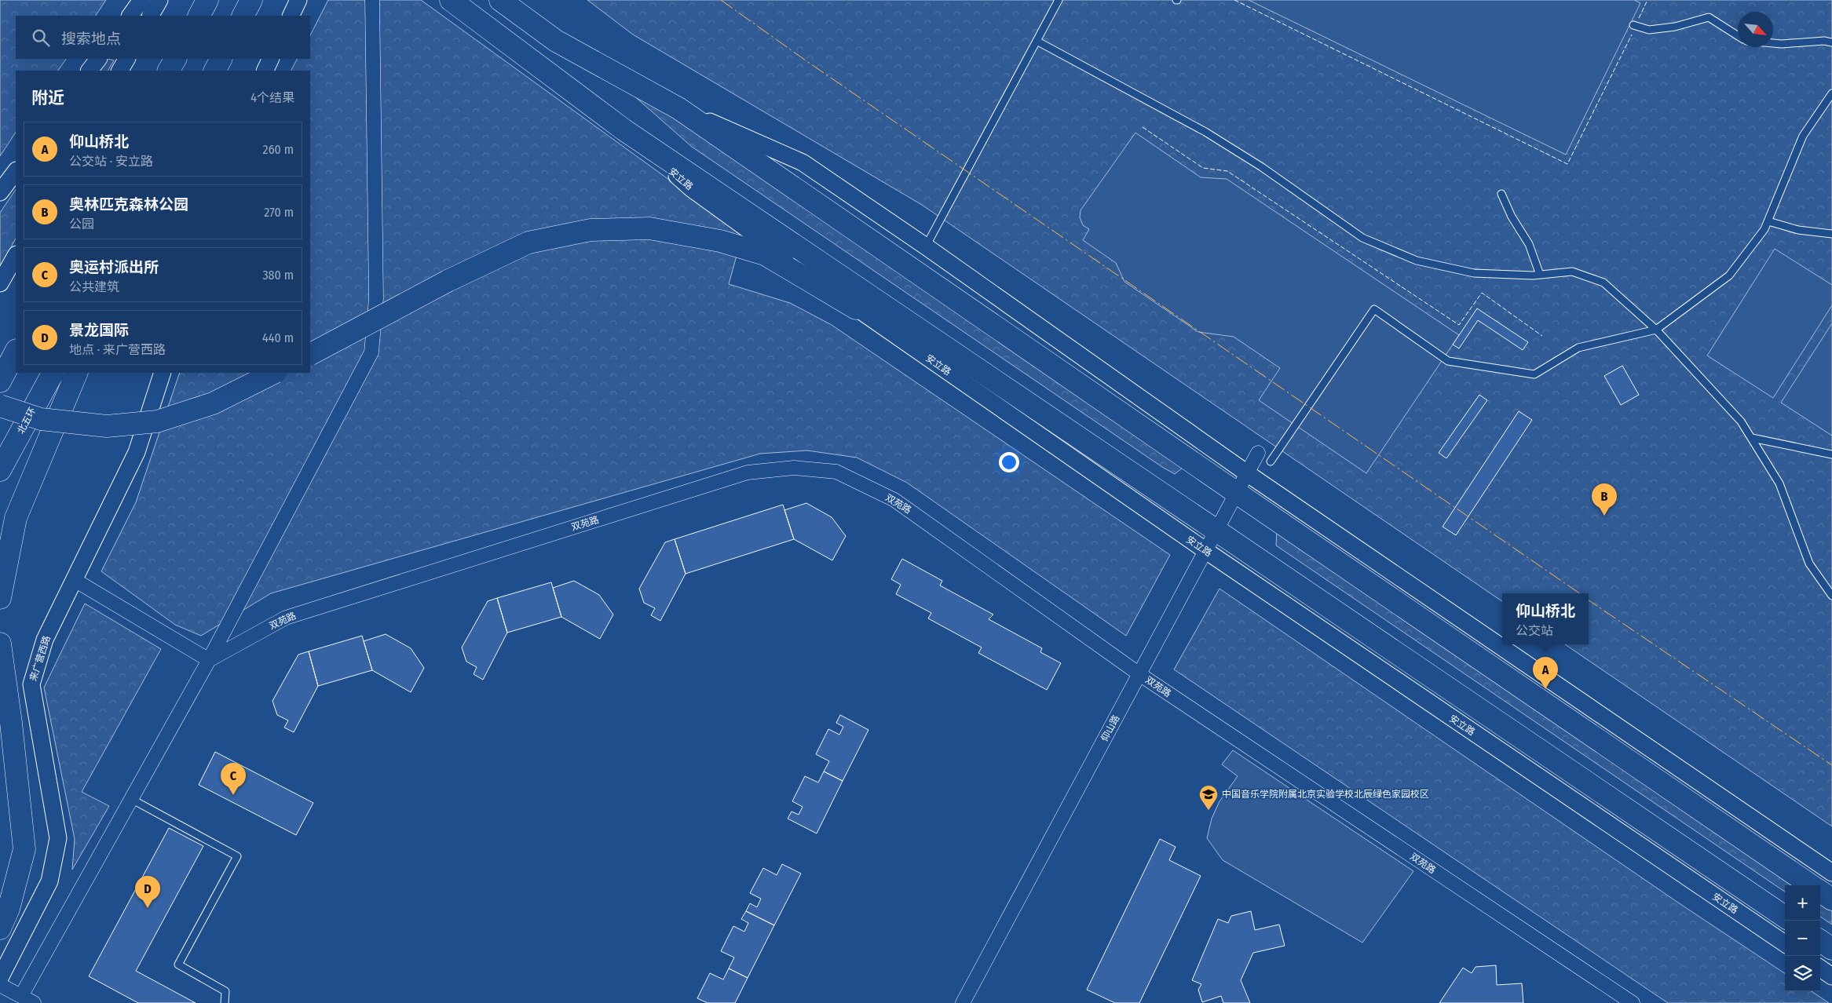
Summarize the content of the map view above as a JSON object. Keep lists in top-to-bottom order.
{
  "streets": {
    "main road": ["安立路", "北五环"],
    "street": ["双苑路", "来广营西路", "仰山路"]
  },
  "crossings": [
    ["安立路", "仰山路"],
    ["双苑路", "仰山路"]
  ],
  "places": {
    "school or university": ["中国音乐学院附属北京实验学校北辰绿色家园校区"]
  },
  "north": "bottom right",
  "page": {
    "search": "搜索地点",
    "heading": ["附近", "4个结果"],
    "list": [
      {
        "mark": "A",
        "name": "仰山桥北",
        "note": "公交站 · 安立路",
        "value": "260 m"
      },
      {
        "mark": "B",
        "name": "奥林匹克森林公园",
        "note": "公园",
        "value": "270 m"
      },
      {
        "mark": "C",
        "name": "奥运村派出所",
        "note": "公共建筑",
        "value": "380 m"
      },
      {
        "mark": "D",
        "name": "景龙国际",
        "note": "地点 · 来广营西路",
        "value": "440 m"
      }
    ],
    "pins": [
      "B",
      "A",
      "C",
      "D"
    ],
    "popup": ["仰山桥北", "公交站"],
    "map_buttons": ["+", "−"]
  }
}
